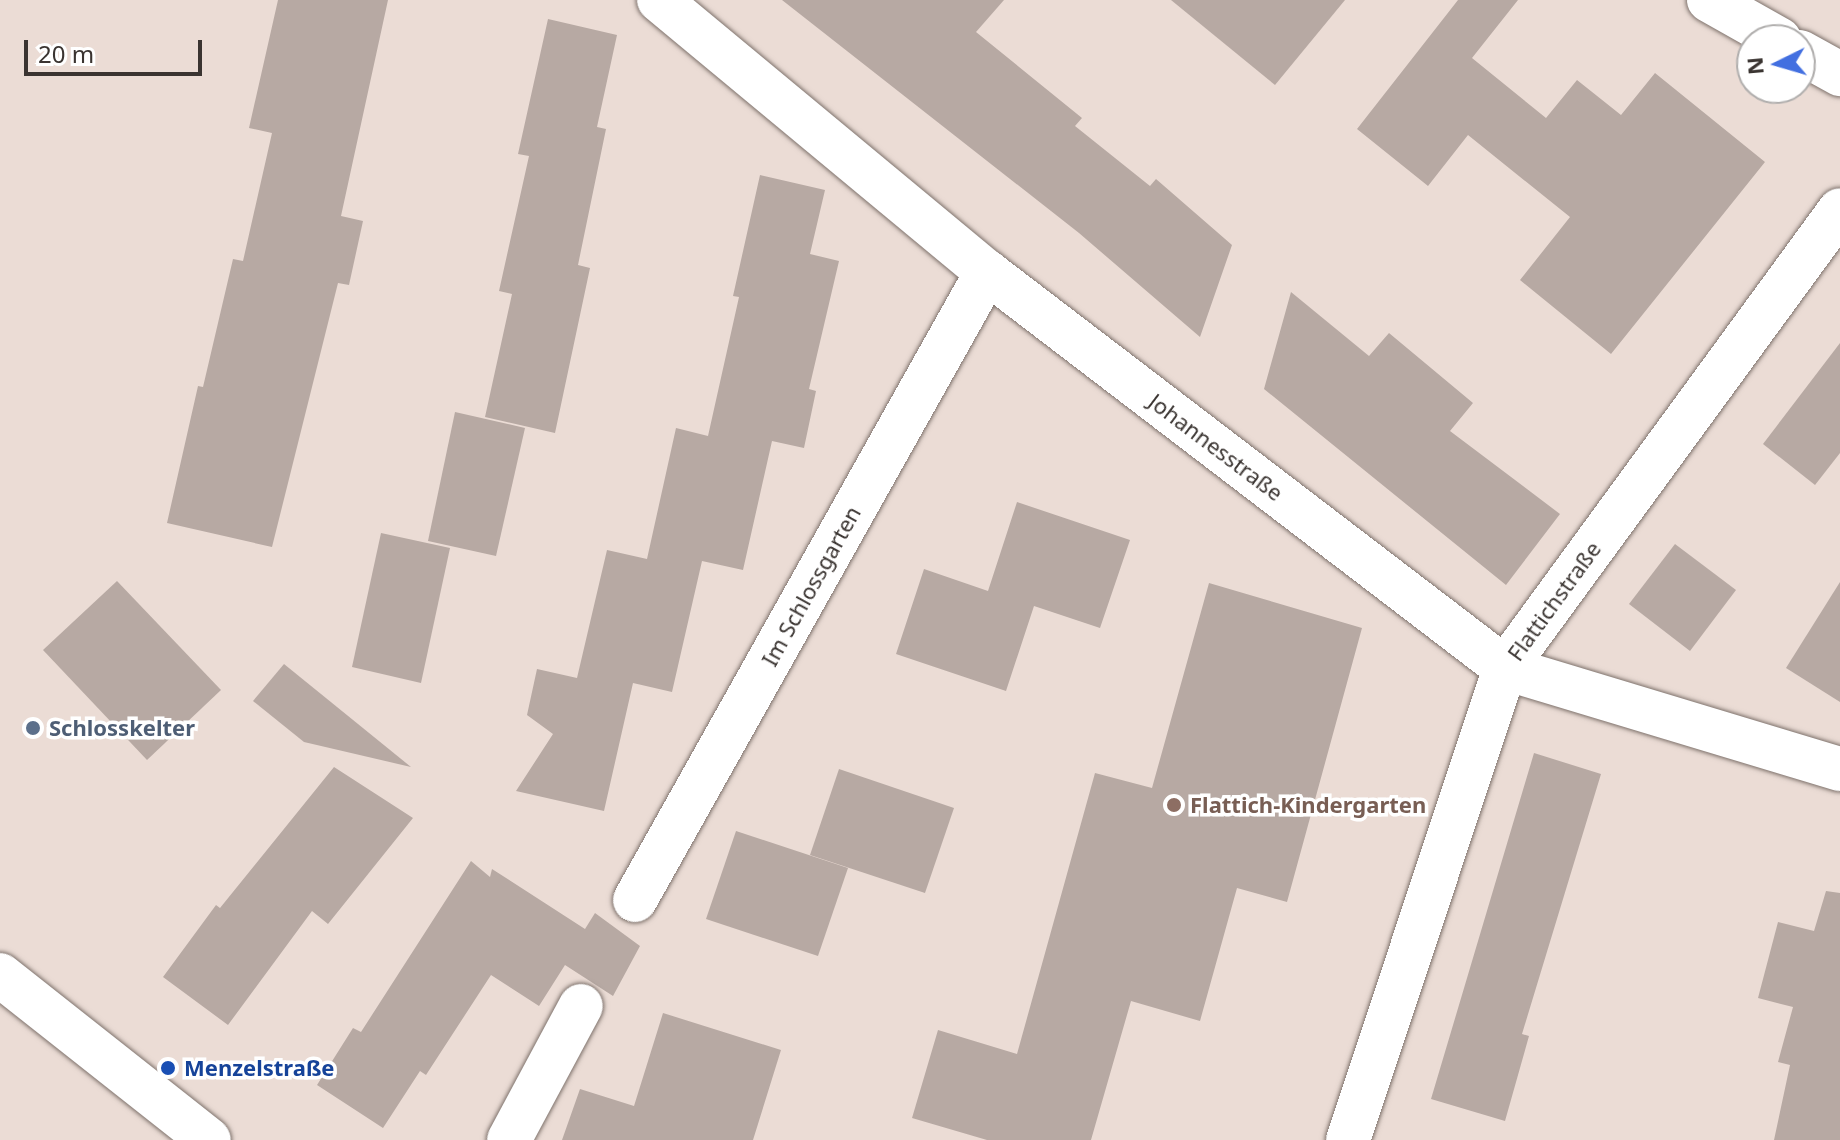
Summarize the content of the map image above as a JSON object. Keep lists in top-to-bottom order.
{
  "streets": {
    "street": ["Johannesstraße", "Im Schlossgarten", "Flattichstraße"]
  },
  "crossings": [
    ["Johannesstraße", "Im Schlossgarten"],
    ["Johannesstraße", "Flattichstraße"]
  ],
  "places": ["Schlosskelter", "Flattich-Kindergarten", "Menzelstraße"],
  "scale_bar": "20 m",
  "north": "left"
}
